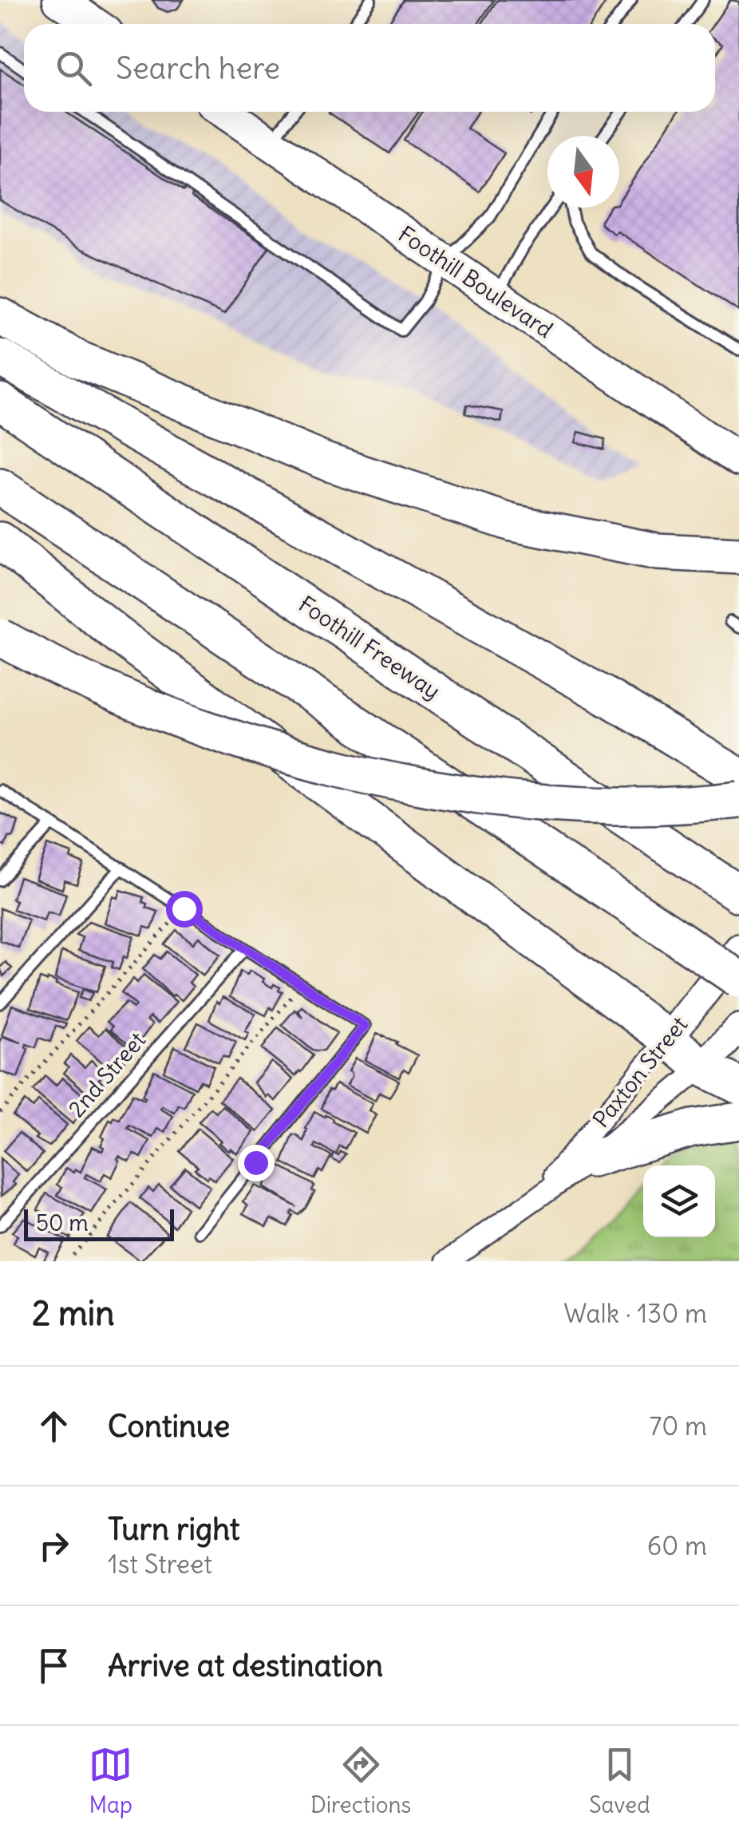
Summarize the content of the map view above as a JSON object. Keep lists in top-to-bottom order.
{
  "streets": {
    "highway": ["Foothill Freeway"],
    "main road": ["Foothill Boulevard"],
    "street": ["Paxton Street"],
    "lane": ["2nd Street"]
  },
  "scale_bar": "50 m",
  "north": "bottom",
  "page": {
    "search": "Search here",
    "scale": "50 m",
    "heading": ["2 min", "Walk · 130 m"],
    "list": [
      ["Continue", "70 m"],
      ["Turn right", "1st Street", "60 m"],
      "Arrive at destination"
    ],
    "nav": ["Map", "Directions", "Saved"]
  }
}
